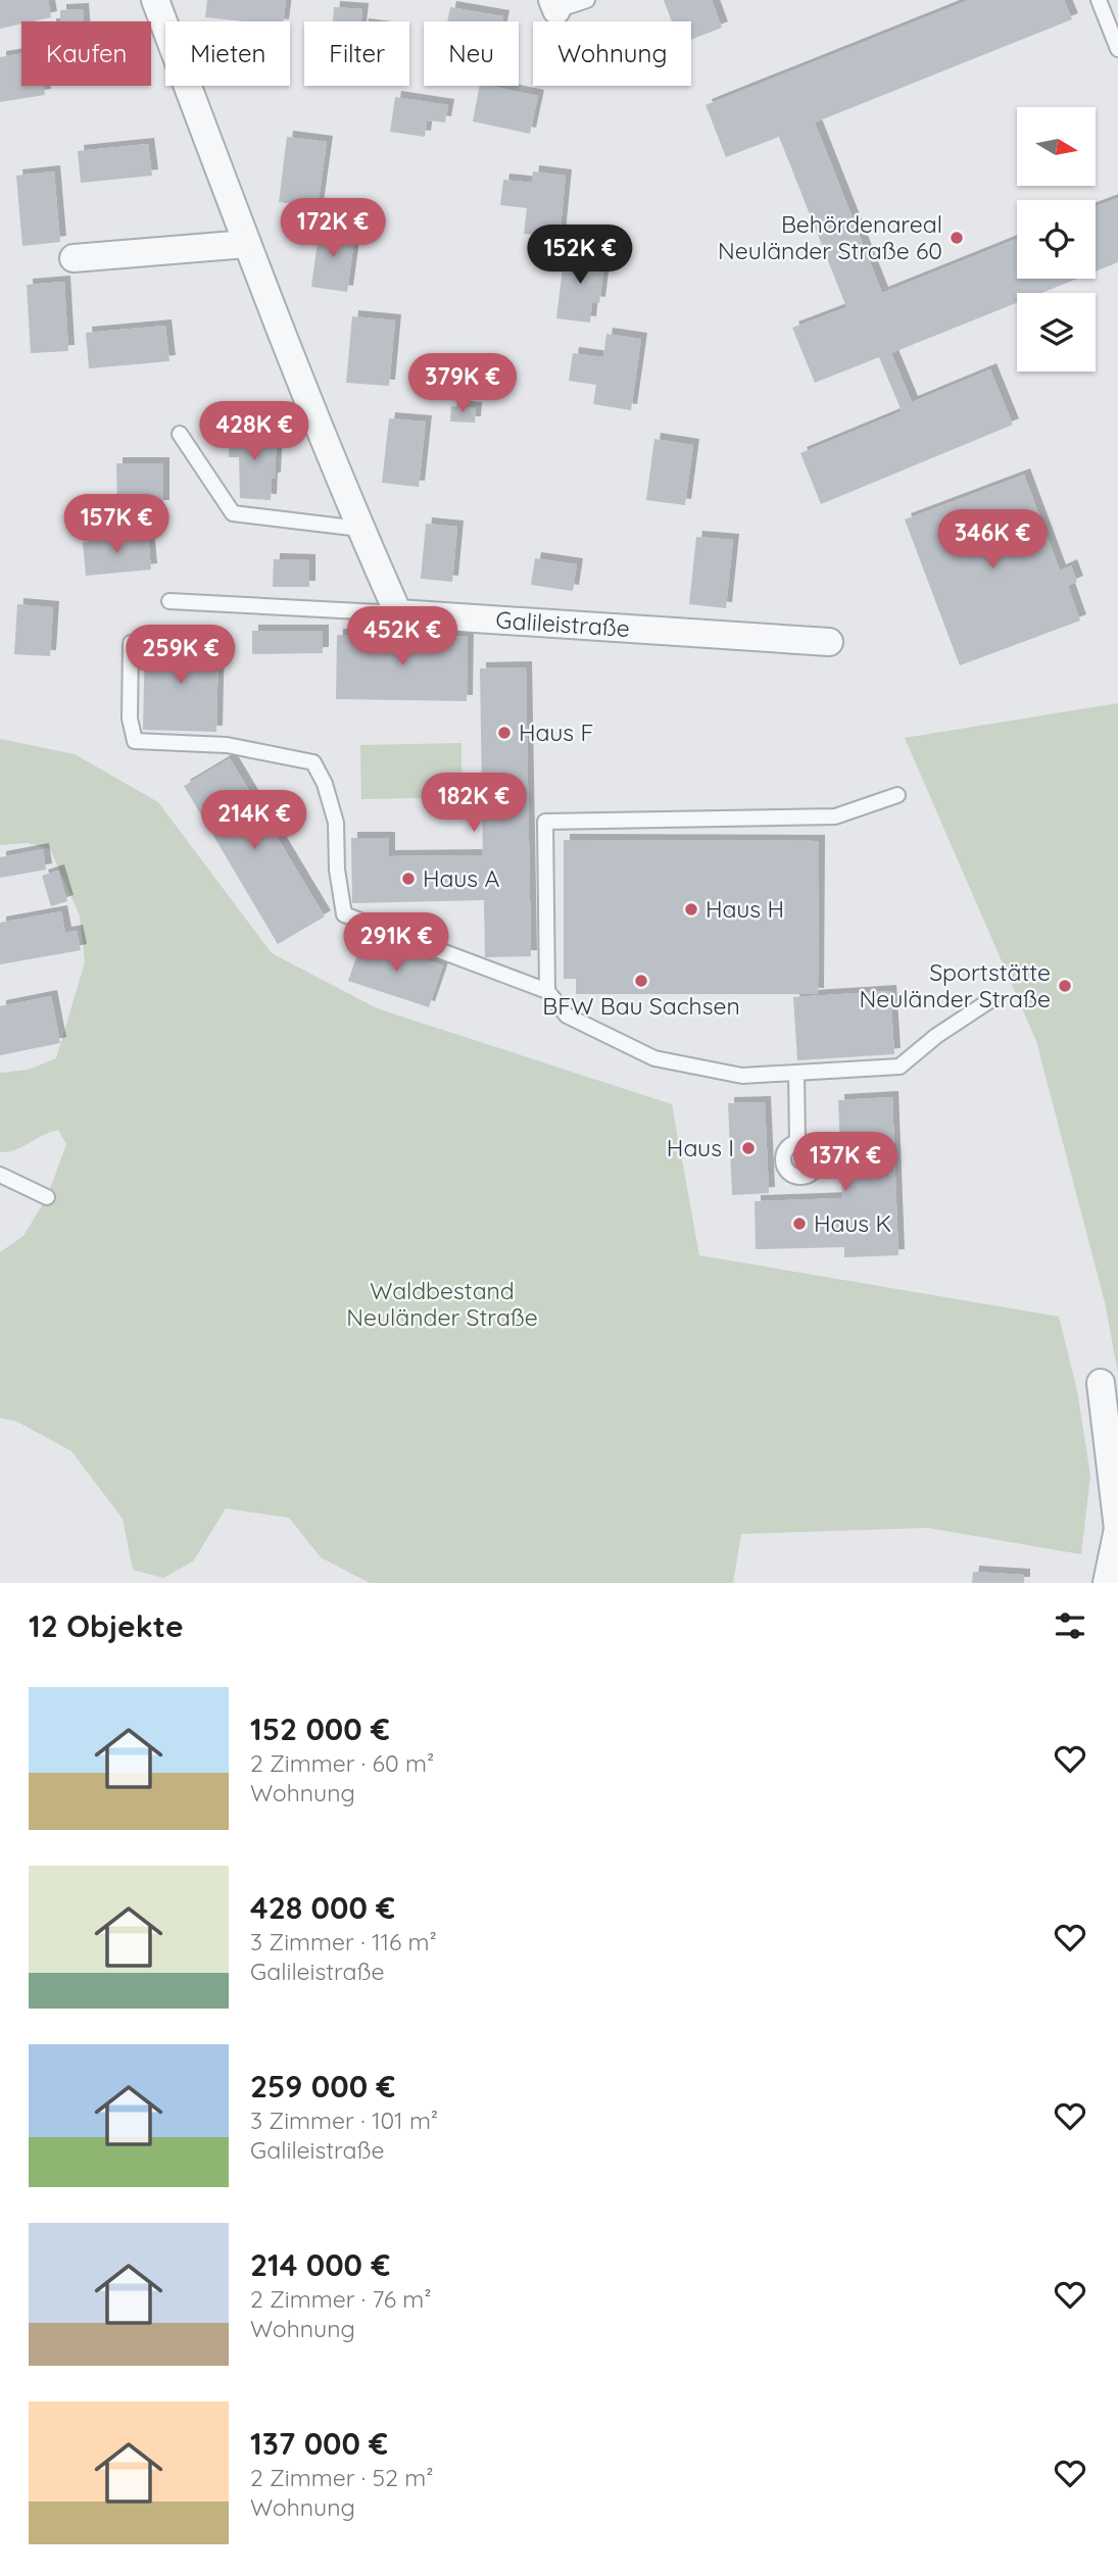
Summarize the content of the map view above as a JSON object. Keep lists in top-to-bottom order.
{
  "streets": {
    "street": ["Galileistraße"]
  },
  "parks": ["Waldbestand Neuländer Straße"],
  "places": [
    "Behördenareal Neuländer Straße 60",
    "Haus F",
    "Haus A",
    "Haus H",
    "BFW Bau Sachsen",
    "Sportstätte Neuländer Straße",
    "Haus I",
    "Haus K"
  ],
  "north": "right",
  "page": {
    "chip": [
      "Kaufen",
      "Mieten",
      "Filter",
      "Neu",
      "Wohnung"
    ],
    "price": [
      "172K €",
      "152K €",
      "379K €",
      "428K €",
      "157K €",
      "346K €",
      "452K €",
      "259K €",
      "182K €",
      "214K €",
      "291K €",
      "137K €"
    ],
    "heading": "12 Objekte",
    "list": [
      {
        "name": "152 000 €",
        "note": "2 Zimmer · 60 m² · Wohnung"
      },
      {
        "name": "428 000 €",
        "note": "3 Zimmer · 116 m² · Galileistraße"
      },
      {
        "name": "259 000 €",
        "note": "3 Zimmer · 101 m² · Galileistraße"
      },
      {
        "name": "214 000 €",
        "note": "2 Zimmer · 76 m² · Wohnung"
      },
      {
        "name": "137 000 €",
        "note": "2 Zimmer · 52 m² · Wohnung"
      }
    ]
  }
}
